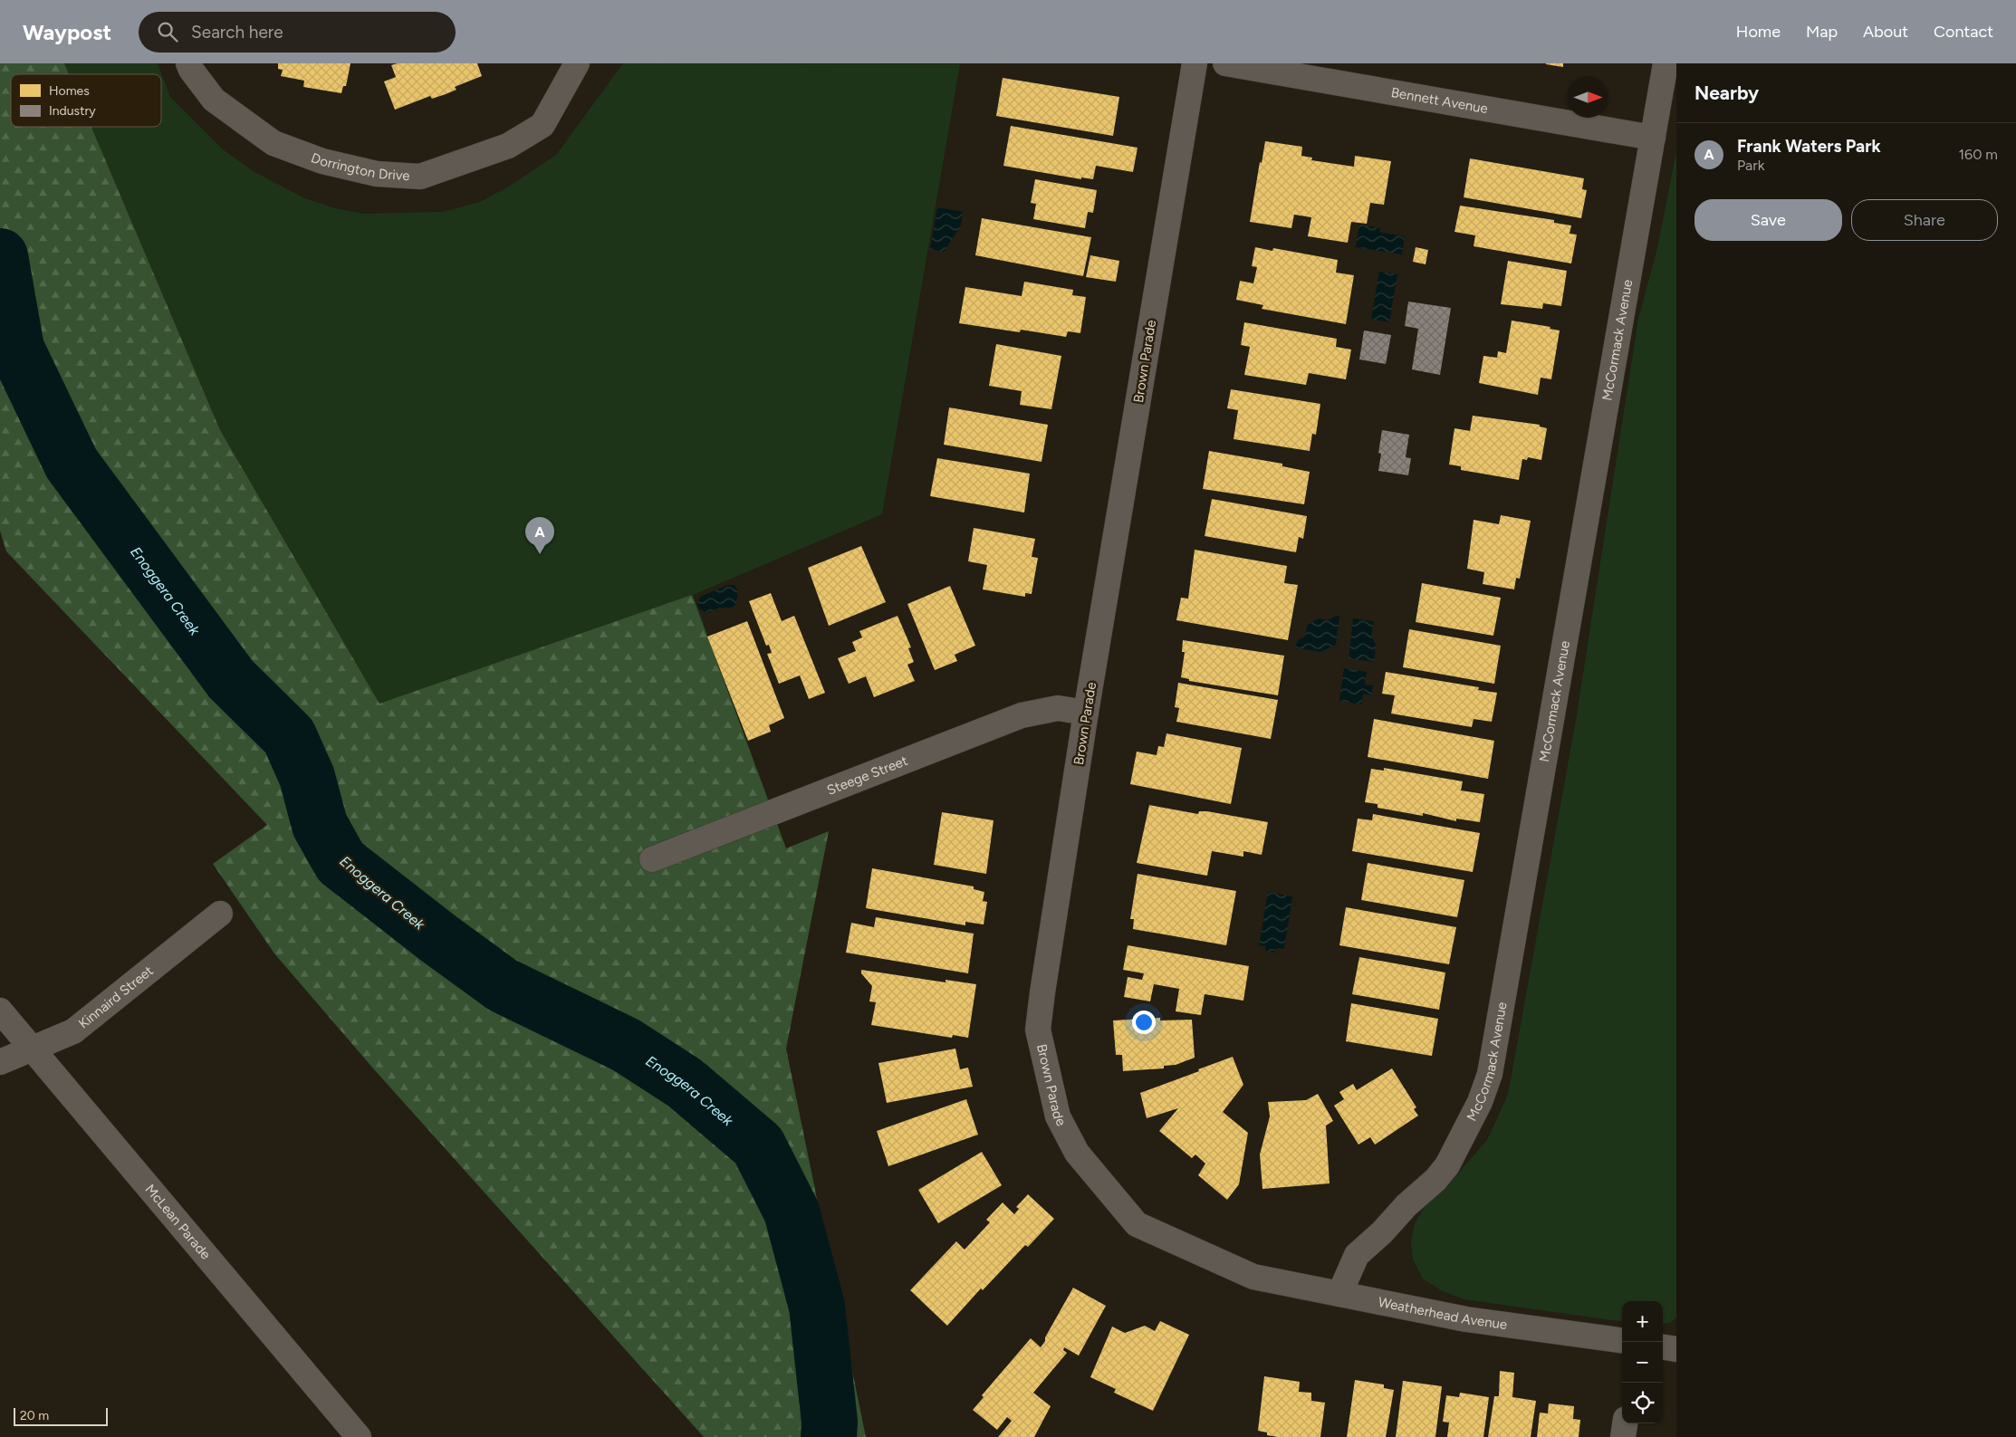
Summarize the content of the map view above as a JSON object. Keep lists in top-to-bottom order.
{
  "streets": {
    "street": [
      "Bennett Avenue",
      "Dorrington Drive",
      "McCormack Avenue",
      "Brown Parade",
      "Steege Street",
      "Kinnaird Street",
      "McLean Parade",
      "Weatherhead Avenue"
    ]
  },
  "crossings": [
    ["Bennett Avenue", "McCormack Avenue"],
    ["McCormack Avenue", "Weatherhead Avenue"],
    ["Brown Parade", "Steege Street"],
    ["Brown Parade", "Weatherhead Avenue"],
    ["Kinnaird Street", "McLean Parade"]
  ],
  "water": ["Enoggera Creek"],
  "legend": ["Homes", "Industry"],
  "scale_bar": "20 m",
  "north": "right",
  "page": {
    "header": "Waypost",
    "search": "Search here",
    "nav": [
      "Home",
      "Map",
      "About",
      "Contact"
    ],
    "heading": "Nearby",
    "list": [
      {
        "mark": "A",
        "name": "Frank Waters Park",
        "note": "Park",
        "value": "160 m"
      }
    ],
    "buttons": ["Save", "Share"],
    "pins": "A",
    "map_buttons": ["+", "−"],
    "scale": "20 m"
  }
}
